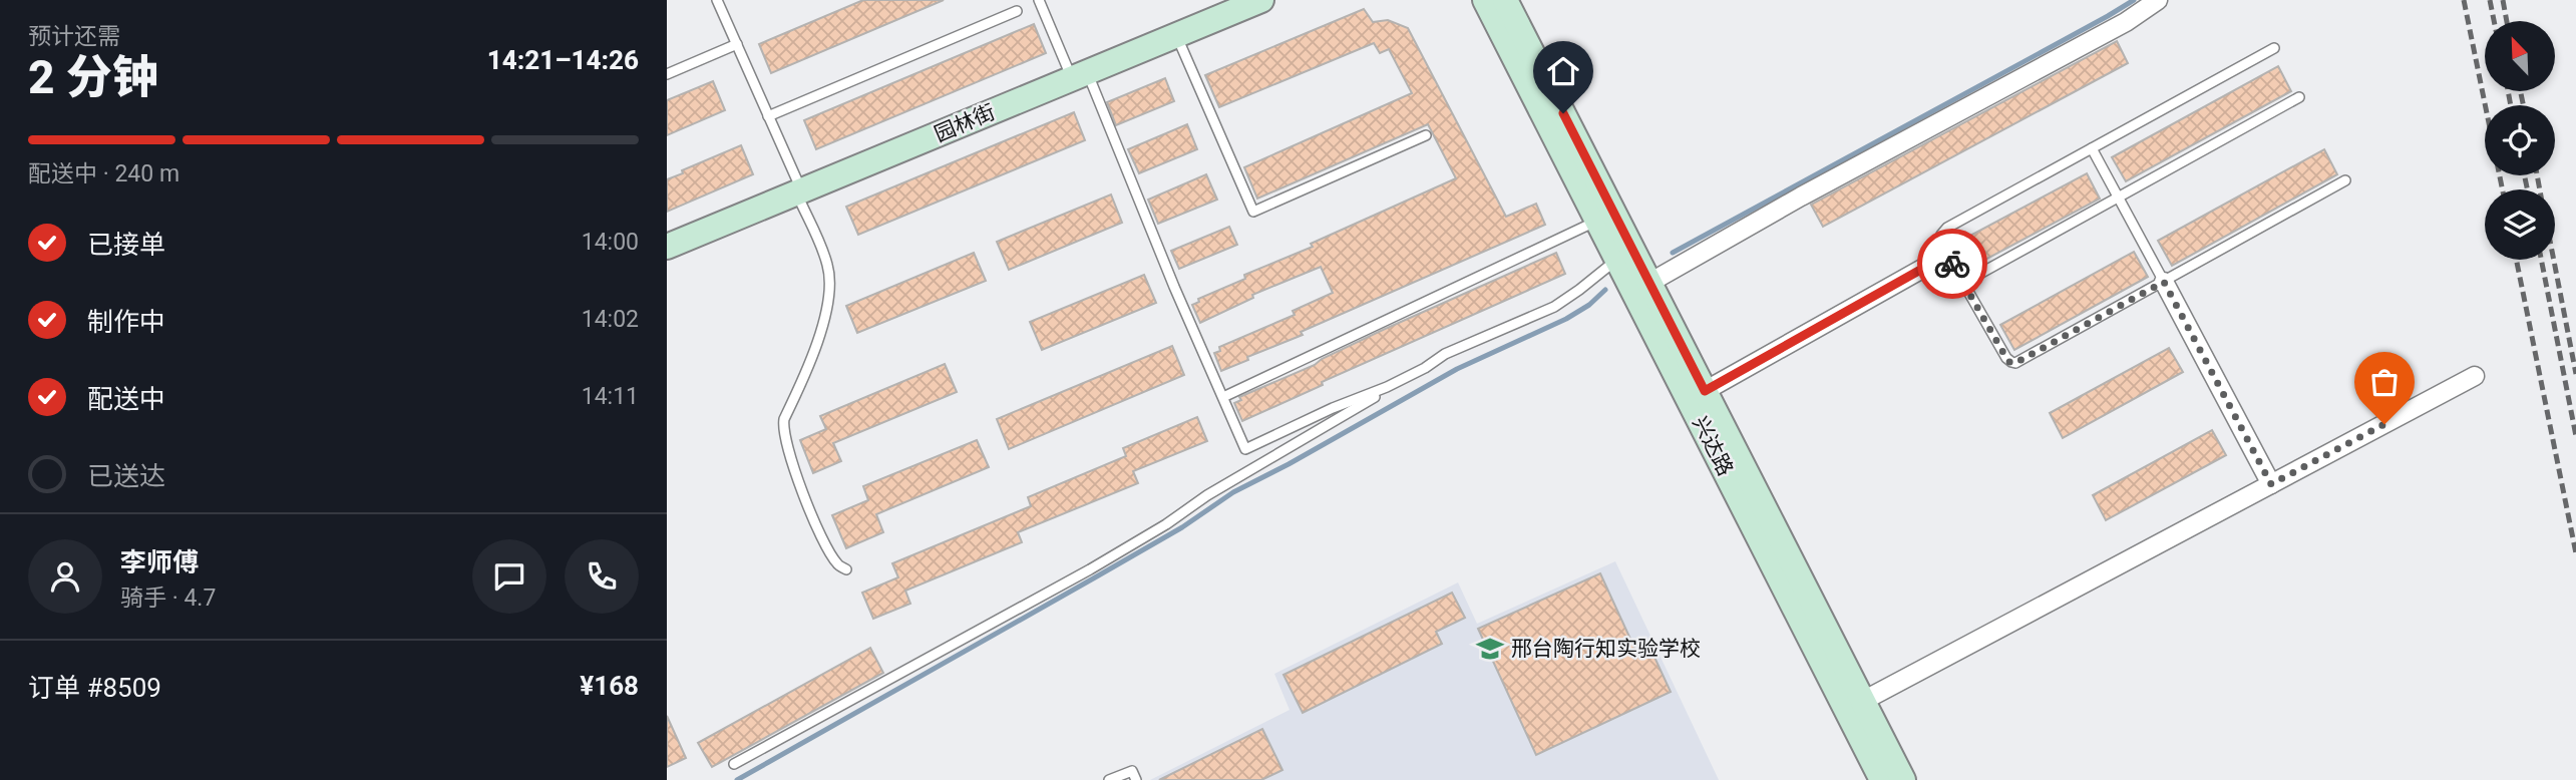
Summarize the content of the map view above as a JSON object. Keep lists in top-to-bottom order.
{
  "streets": {
    "main road": ["园林街", "兴达路"]
  },
  "places": {
    "school or university": ["邢台陶行知实验学校"]
  },
  "north": "top left",
  "page": {
    "heading": ["2 分钟", "预计还需", "14:21–14:26"],
    "panel": [
      "李师傅",
      "骑手 · 4.7",
      "订单 #8509",
      "¥168"
    ],
    "bar": "配送中 · 240 m",
    "list": [
      ["已接单", "14:00"],
      ["制作中", "14:02"],
      ["配送中", "14:11"],
      "已送达"
    ]
  }
}
